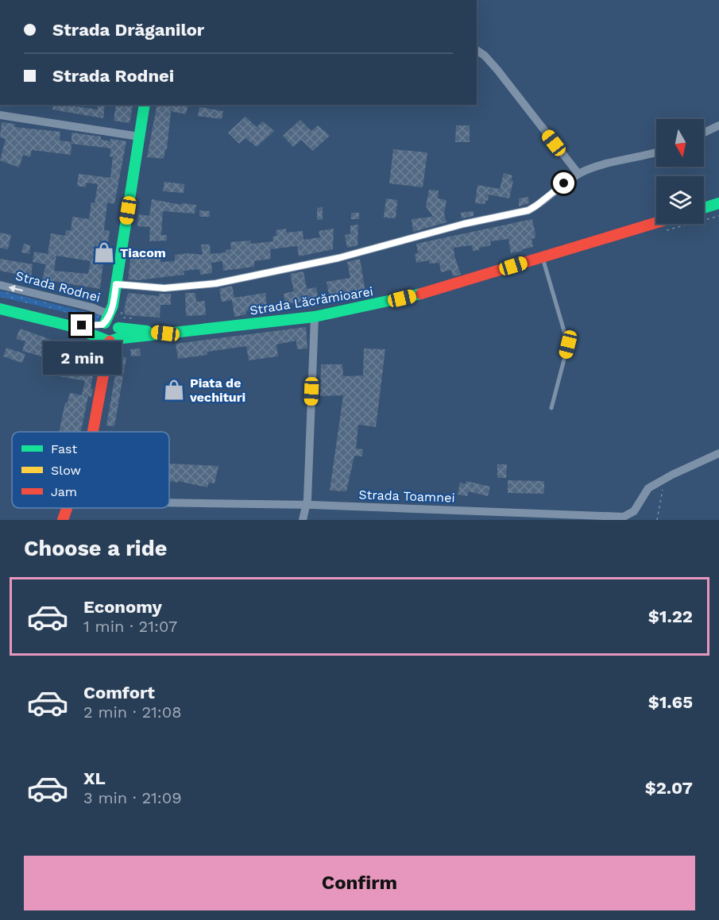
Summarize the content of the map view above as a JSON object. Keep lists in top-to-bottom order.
{
  "streets": {
    "main road": ["Strada Lăcrămioarei"],
    "street": ["Strada Rodnei", "Strada Toamnei"]
  },
  "crossings": [
    ["Strada Rodnei", "Strada Lăcrămioarei"]
  ],
  "one_way": ["Strada Rodnei"],
  "places": {
    "shop": ["Tiacom", "Piata de vechituri"]
  },
  "legend": ["Fast", "Slow", "Jam"],
  "north": "bottom",
  "page": {
    "banner": ["Strada Drăganilor", "Strada Rodnei"],
    "bubble": "2 min",
    "heading": "Choose a ride",
    "list": [
      {
        "name": "Economy",
        "note": "1 min · 21:07",
        "value": "$1.22"
      },
      {
        "name": "Comfort",
        "note": "2 min · 21:08",
        "value": "$1.65"
      },
      {
        "name": "XL",
        "note": "3 min · 21:09",
        "value": "$2.07"
      }
    ],
    "buttons": "Confirm"
  }
}
